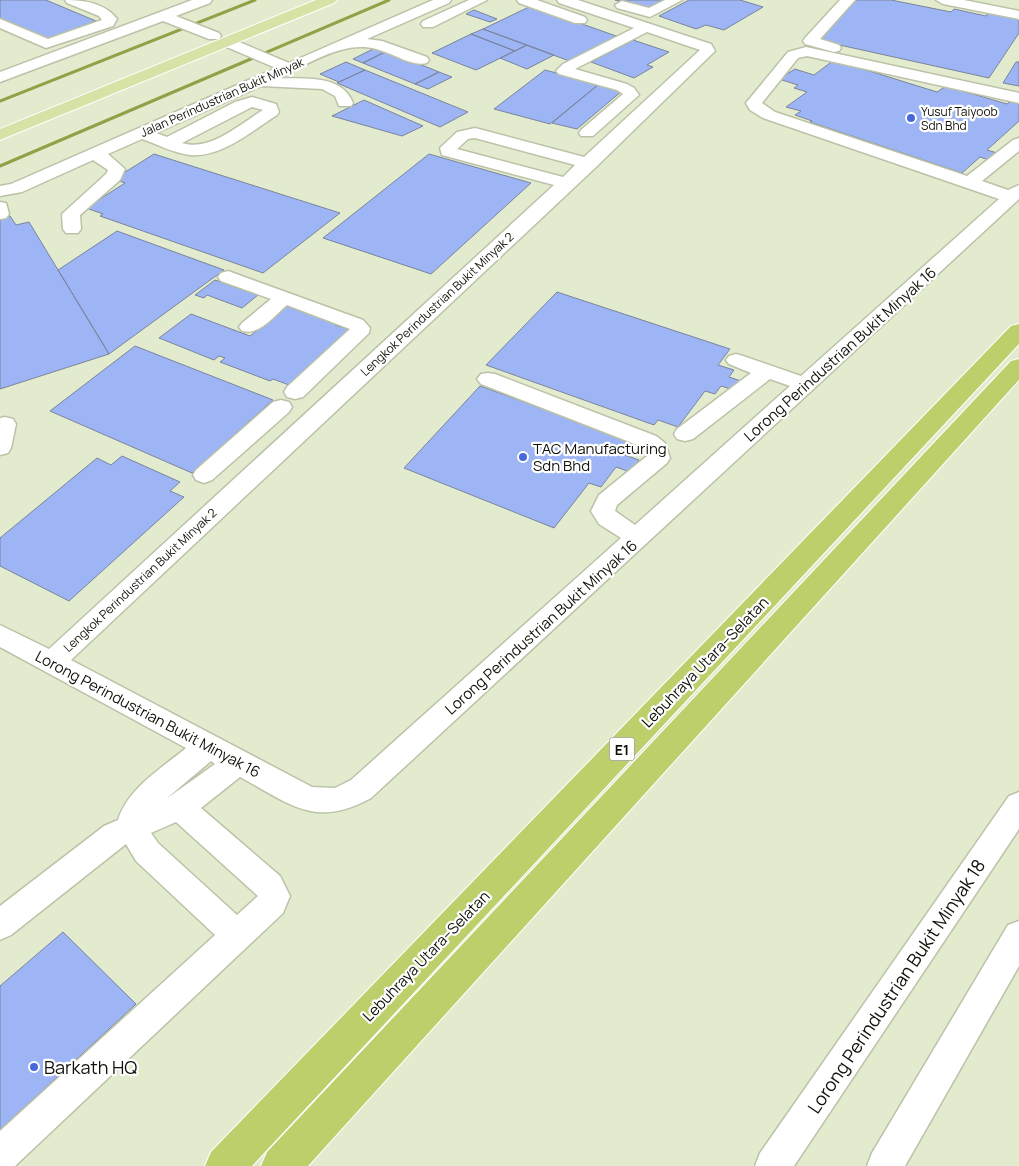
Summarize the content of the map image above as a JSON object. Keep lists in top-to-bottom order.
{
  "streets": {
    "highway": ["Lebuhraya Utara–Selatan", "E1"],
    "street": [
      "Jalan Perindustrian Bukit Minyak",
      "Lengkok Perindustrian Bukit Minyak 2",
      "Lorong Perindustrian Bukit Minyak 16",
      "Lorong Perindustrian Bukit Minyak 18"
    ]
  },
  "crossings": [
    ["Lengkok Perindustrian Bukit Minyak 2", "Lorong Perindustrian Bukit Minyak 16"]
  ],
  "places": ["Yusuf Taiyoob Sdn Bhd", "TAC Manufacturing Sdn Bhd", "Barkath HQ"]
}
